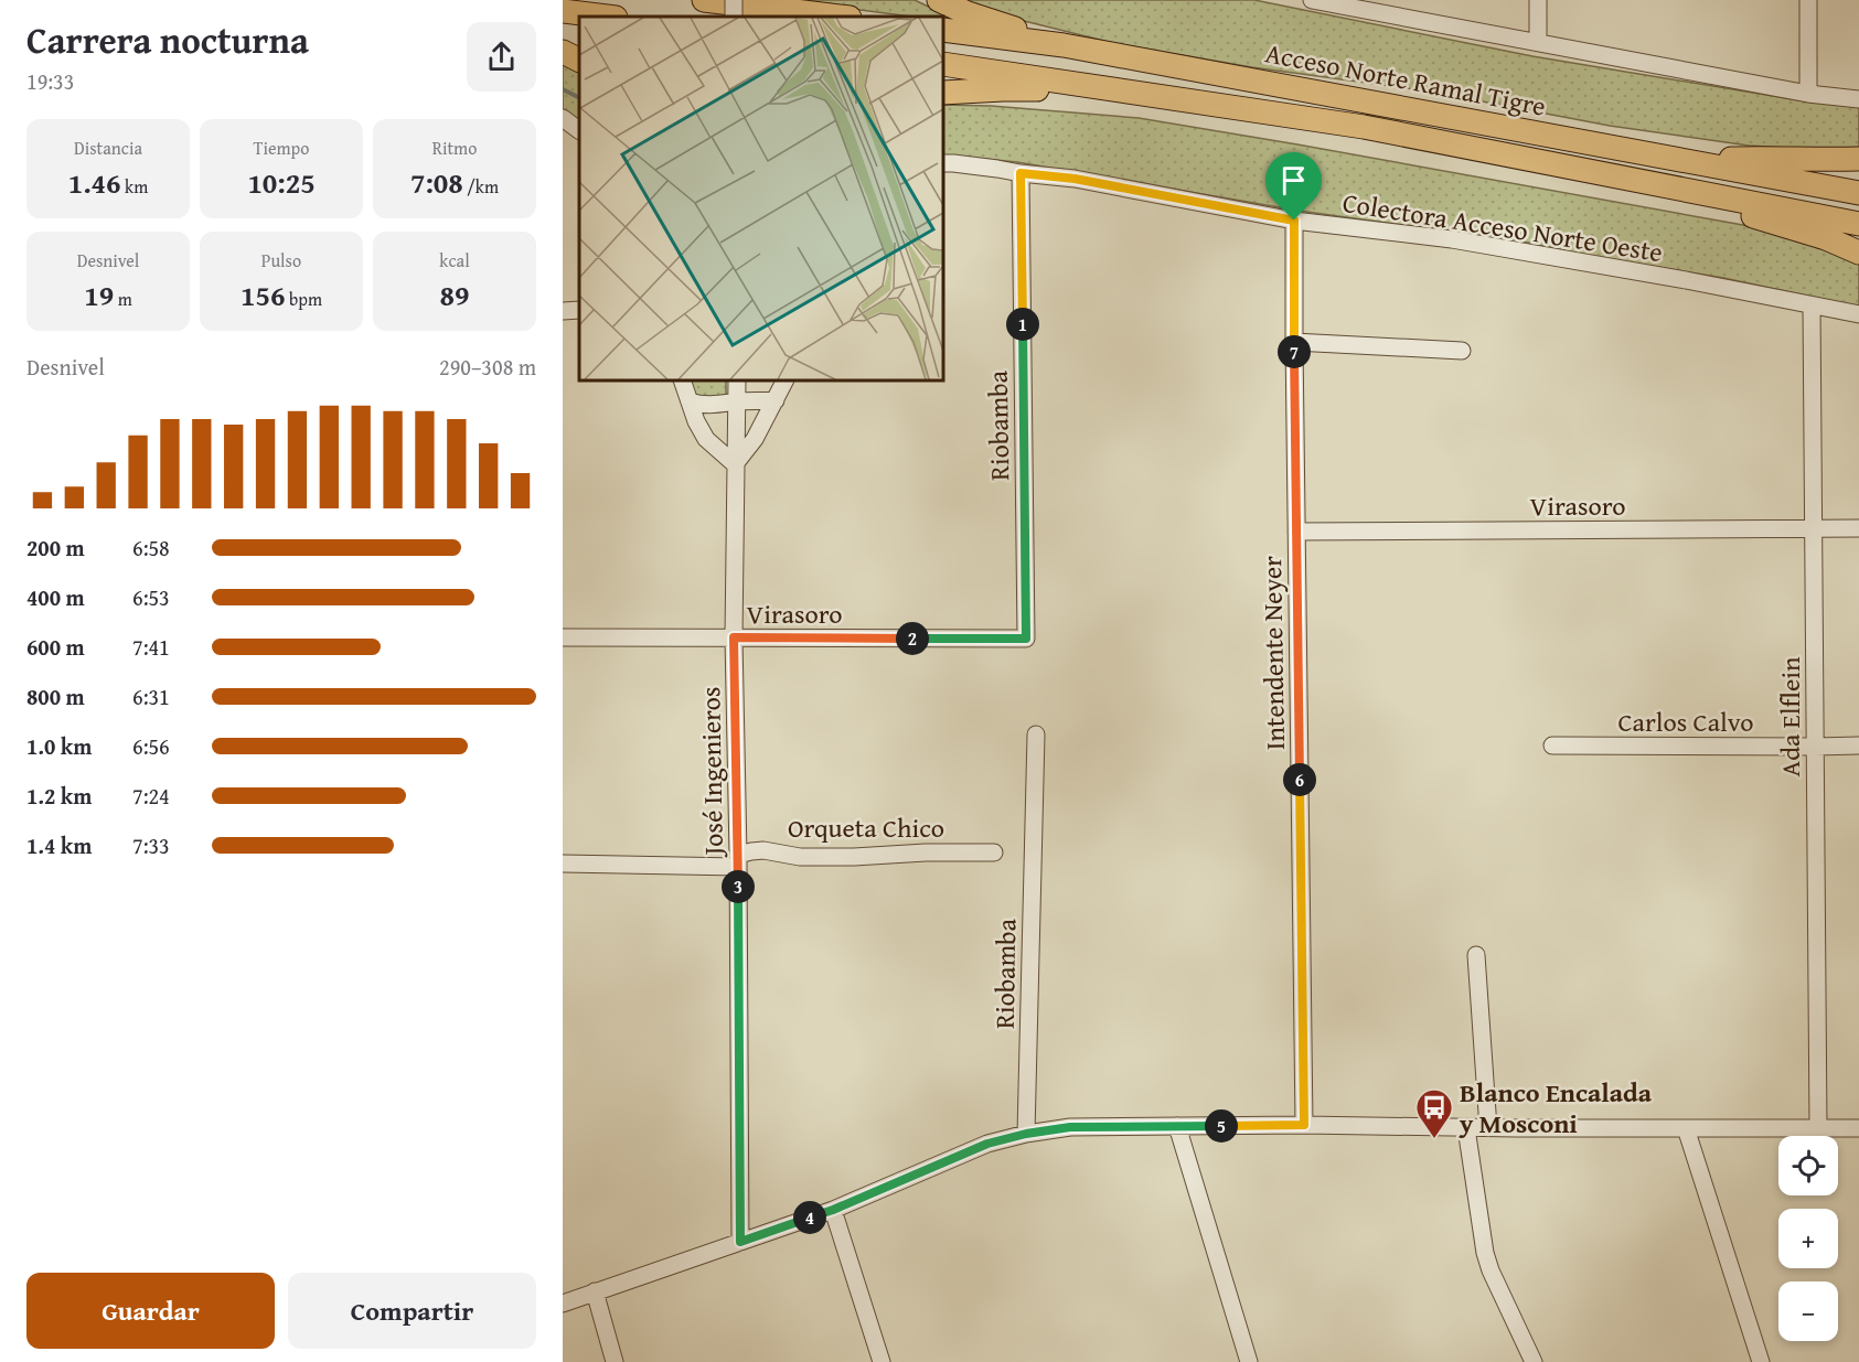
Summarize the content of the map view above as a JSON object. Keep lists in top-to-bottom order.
{
  "streets": {
    "highway": ["Acceso Norte Ramal Tigre"],
    "street": [
      "Colectora Acceso Norte Oeste",
      "Riobamba",
      "Virasoro",
      "Intendente Neyer",
      "Ada Elflein",
      "Carlos Calvo",
      "José Ingenieros",
      "Orqueta Chico"
    ]
  },
  "crossings": [
    ["Colectora Acceso Norte Oeste", "Riobamba"],
    ["Colectora Acceso Norte Oeste", "Intendente Neyer"],
    ["Colectora Acceso Norte Oeste", "Ada Elflein"],
    ["Riobamba", "Virasoro"],
    ["Virasoro", "Intendente Neyer"],
    ["Virasoro", "Ada Elflein"],
    ["Virasoro", "José Ingenieros"],
    ["Ada Elflein", "Carlos Calvo"],
    ["José Ingenieros", "Orqueta Chico"]
  ],
  "places": {
    "bus stop": ["Blanco Encalada y Mosconi"]
  },
  "page": {
    "heading": ["Carrera nocturna", "19:33"],
    "stats": [
      ["Distancia", "1.46 km"],
      ["Tiempo", "10:25"],
      ["Ritmo", "7:08 /km"],
      ["Desnivel", "19 m"],
      ["Pulso", "156 bpm"],
      ["kcal", "89"]
    ],
    "pins": [
      "1",
      "7",
      "2",
      "6",
      "3",
      "5",
      "4"
    ],
    "chart": ["Desnivel", "290–308 m"],
    "list": [
      {
        "name": "200 m",
        "note": "6:58"
      },
      {
        "name": "400 m",
        "note": "6:53"
      },
      {
        "name": "600 m",
        "note": "7:41"
      },
      {
        "name": "800 m",
        "note": "6:31"
      },
      {
        "name": "1.0 km",
        "note": "6:56"
      },
      {
        "name": "1.2 km",
        "note": "7:24"
      },
      {
        "name": "1.4 km",
        "note": "7:33"
      }
    ],
    "map_buttons": ["+", "−"],
    "buttons": ["Guardar", "Compartir"]
  }
}
